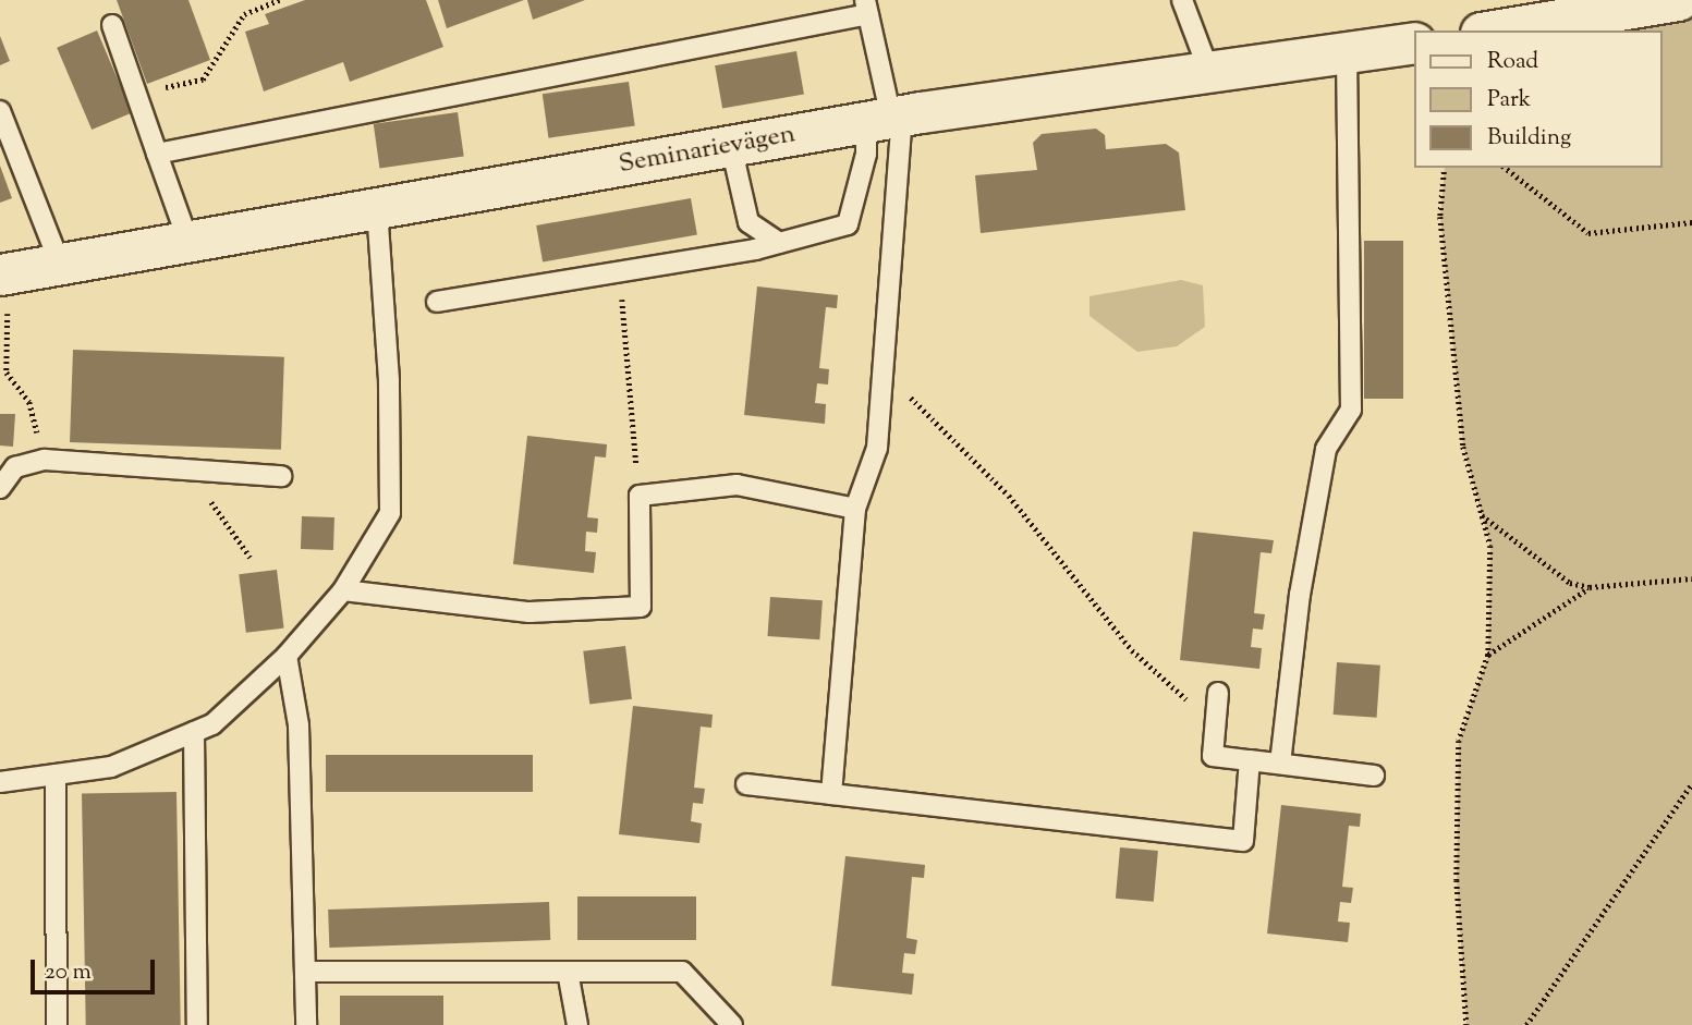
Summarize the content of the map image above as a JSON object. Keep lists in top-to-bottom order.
{
  "streets": {
    "street": ["Seminarievägen"]
  },
  "legend": ["Road", "Park", "Building"],
  "scale_bar": "20 m"
}
